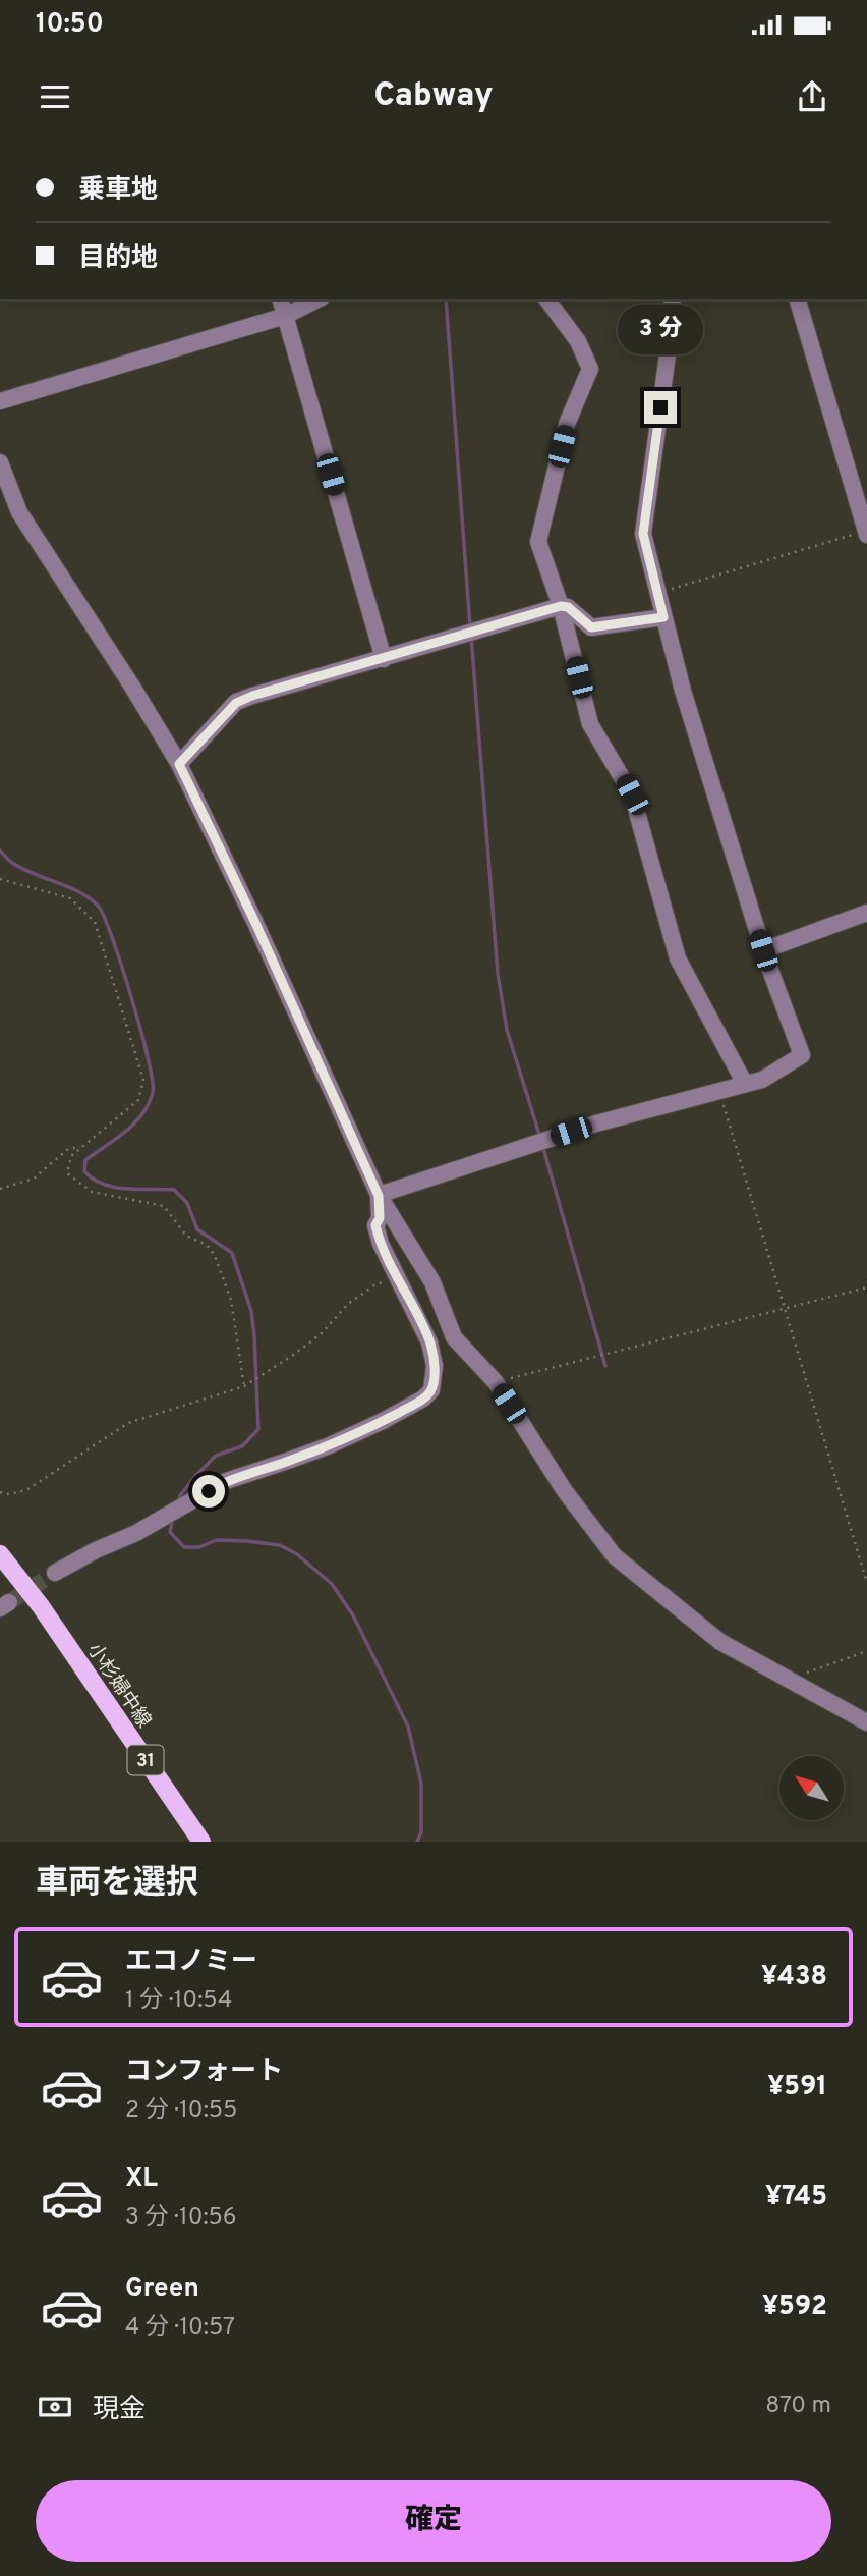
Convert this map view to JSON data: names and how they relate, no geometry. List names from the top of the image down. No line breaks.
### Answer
{"streets":{"main road":["小杉婦中線","31"]},"north":"top left","page":{"status":"10:50","header":"Cabway","banner":["乗車地","目的地"],"bubble":"3 分","heading":"車両を選択","list":[{"name":"エコノミー","note":"1 分 · 10:54","value":"¥438"},{"name":"コンフォート","note":"2 分 · 10:55","value":"¥591"},{"name":"XL","note":"3 分 · 10:56","value":"¥745"},{"name":"Green","note":"4 分 · 10:57","value":"¥592"}],"pay":["現金","870 m"],"buttons":"確定"}}
